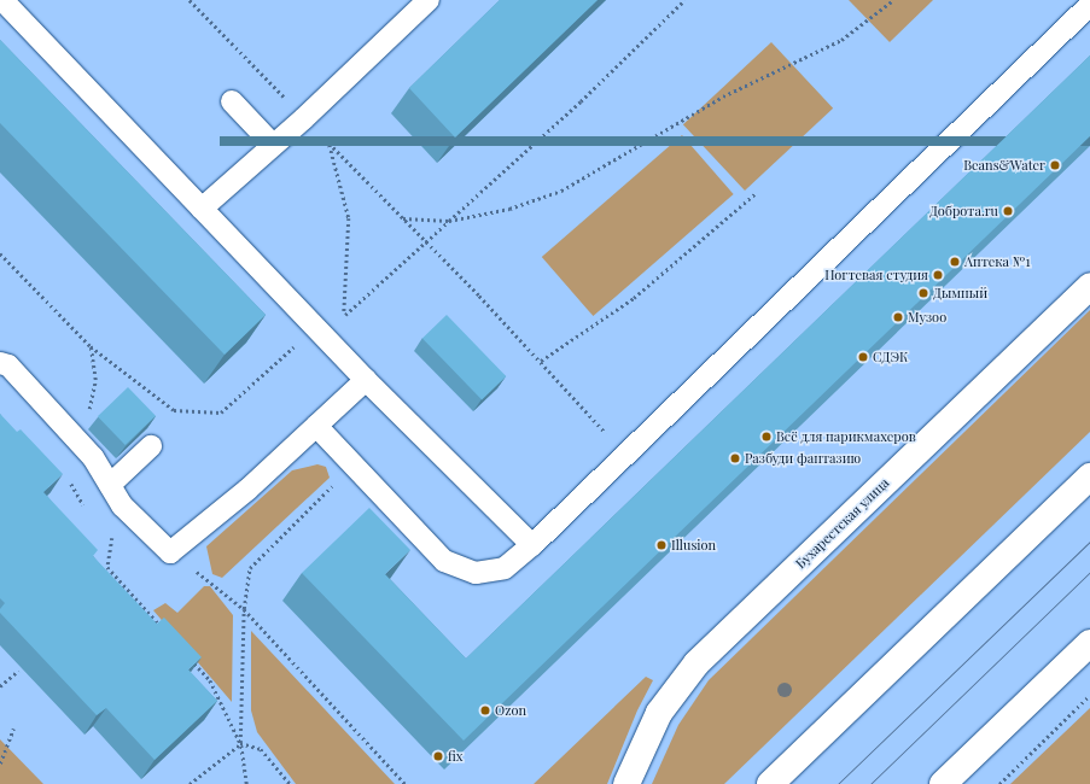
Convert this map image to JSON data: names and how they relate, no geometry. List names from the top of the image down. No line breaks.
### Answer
{"streets":{"street":["Бухарестская улица"]},"places":["Beans&Water","Доброта.ru","Аптека №1","Ногтевая студия","Дымный","Музоо","СДЭК","Всё для парикмахеров","Разбуди фантазию","Illusion","Ozon","fix"]}
